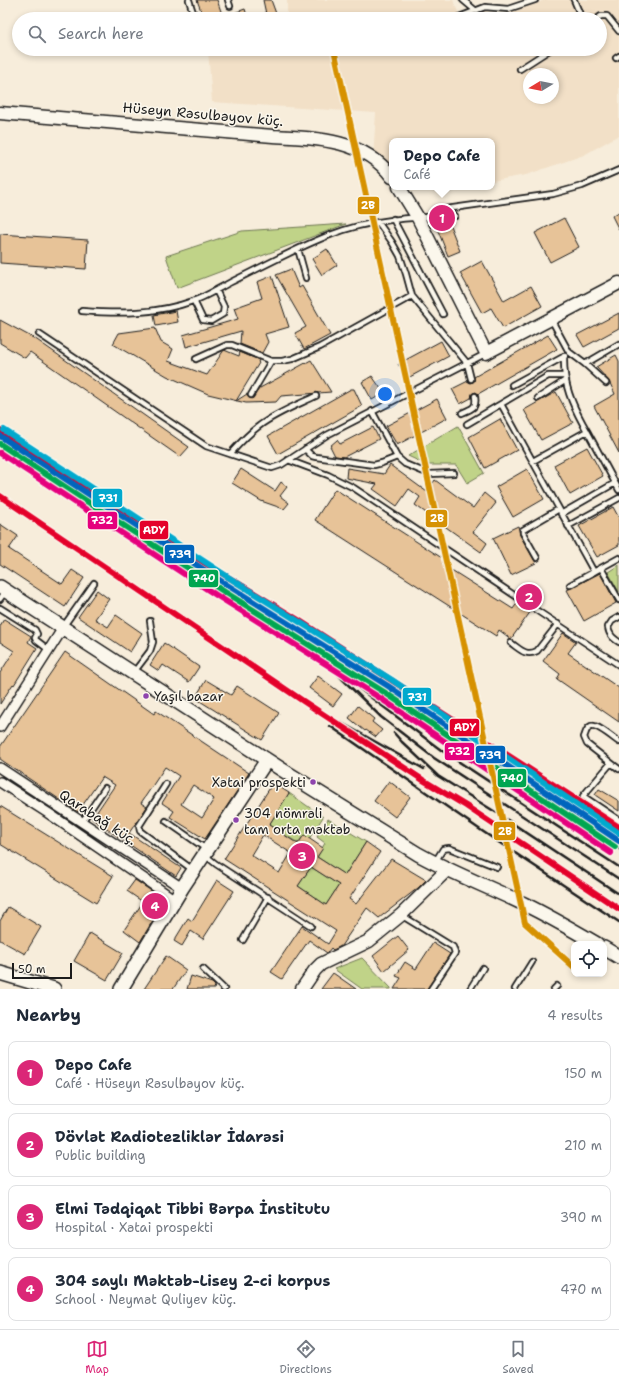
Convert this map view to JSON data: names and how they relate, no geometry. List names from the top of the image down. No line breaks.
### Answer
{"streets":{"street":["Hüseyn Rəsulbəyov küç.","Qarabağ küç."]},"places":["Yaşıl bazar","Xətai prospekti","304 nömrəli tam orta məktəb"],"lines":["transit line 2B","transit line ADY","transit line 731","transit line 739","transit line 740","transit line 732"],"scale_bar":"50 m","north":"left","page":{"search":"Search here","popup":["Depo Cafe","Café"],"pins":["1","2","3","4"],"scale":"50 m","heading":["Nearby","4 results"],"list":[{"mark":"1","name":"Depo Cafe","note":"Café · Hüseyn Rəsulbəyov küç.","value":"150 m"},{"mark":"2","name":"Dövlət Radiotezliklər İdarəsi","note":"Public building","value":"210 m"},{"mark":"3","name":"Elmi Tədqiqat Tibbi Bərpa İnstitutu","note":"Hospital · Xətai prospekti","value":"390 m"},{"mark":"4","name":"304 saylı Məktəb-Lisey 2-ci korpus","note":"School · Neymət Quliyev küç.","value":"470 m"}],"nav":["Map","Directions","Saved"]}}
